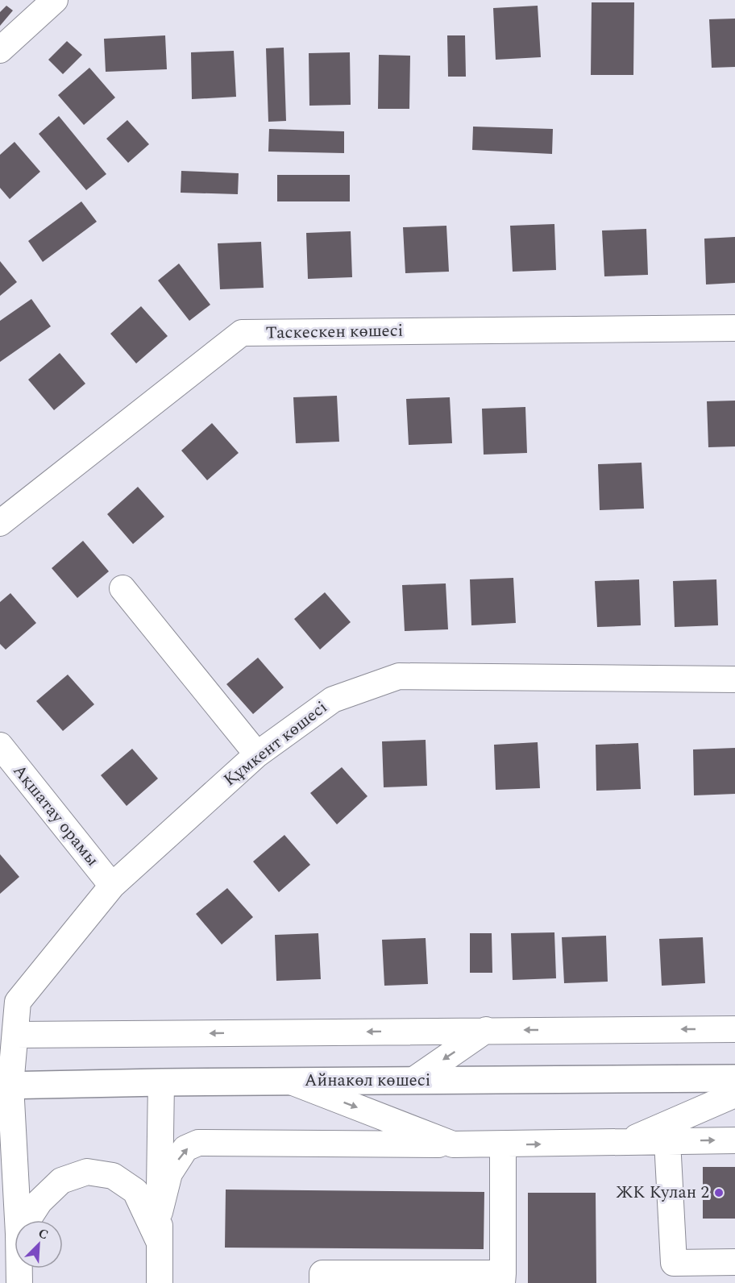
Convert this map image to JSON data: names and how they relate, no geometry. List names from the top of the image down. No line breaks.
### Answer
{"streets":{"main road":["Айнакөл көшесі"],"street":["Таскескен көшесі","Құмкент көшесі","Ақшатау орамы"]},"crossings":[["Құмкент көшесі","Ақшатау орамы"],["Құмкент көшесі","Айнакөл көшесі"]],"places":["ЖК Кулан 2"],"north":"top right"}
